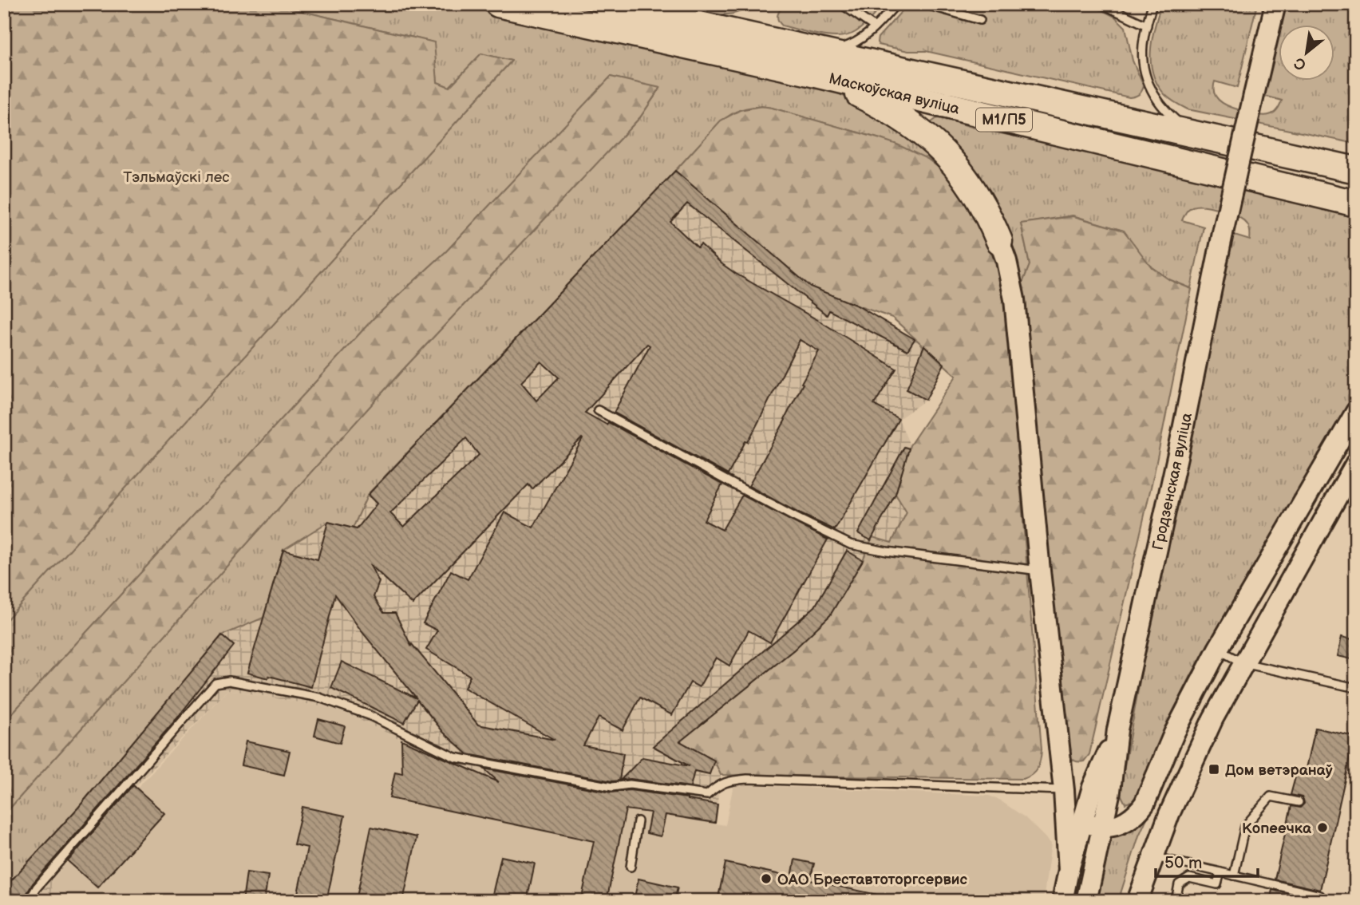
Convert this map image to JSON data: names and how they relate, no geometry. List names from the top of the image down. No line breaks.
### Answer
{"streets":{"highway":["Маскоўская вуліца","М1/П5"],"main road":["Гродзенская вуліца"]},"parks":["Тэльмаўскі лес"],"places":{"transit":["Дом ветэранаў"],"other":["Копеечка","ОАО Бреставтоторгсервис"]},"scale_bar":"50 m","north":"bottom left"}
